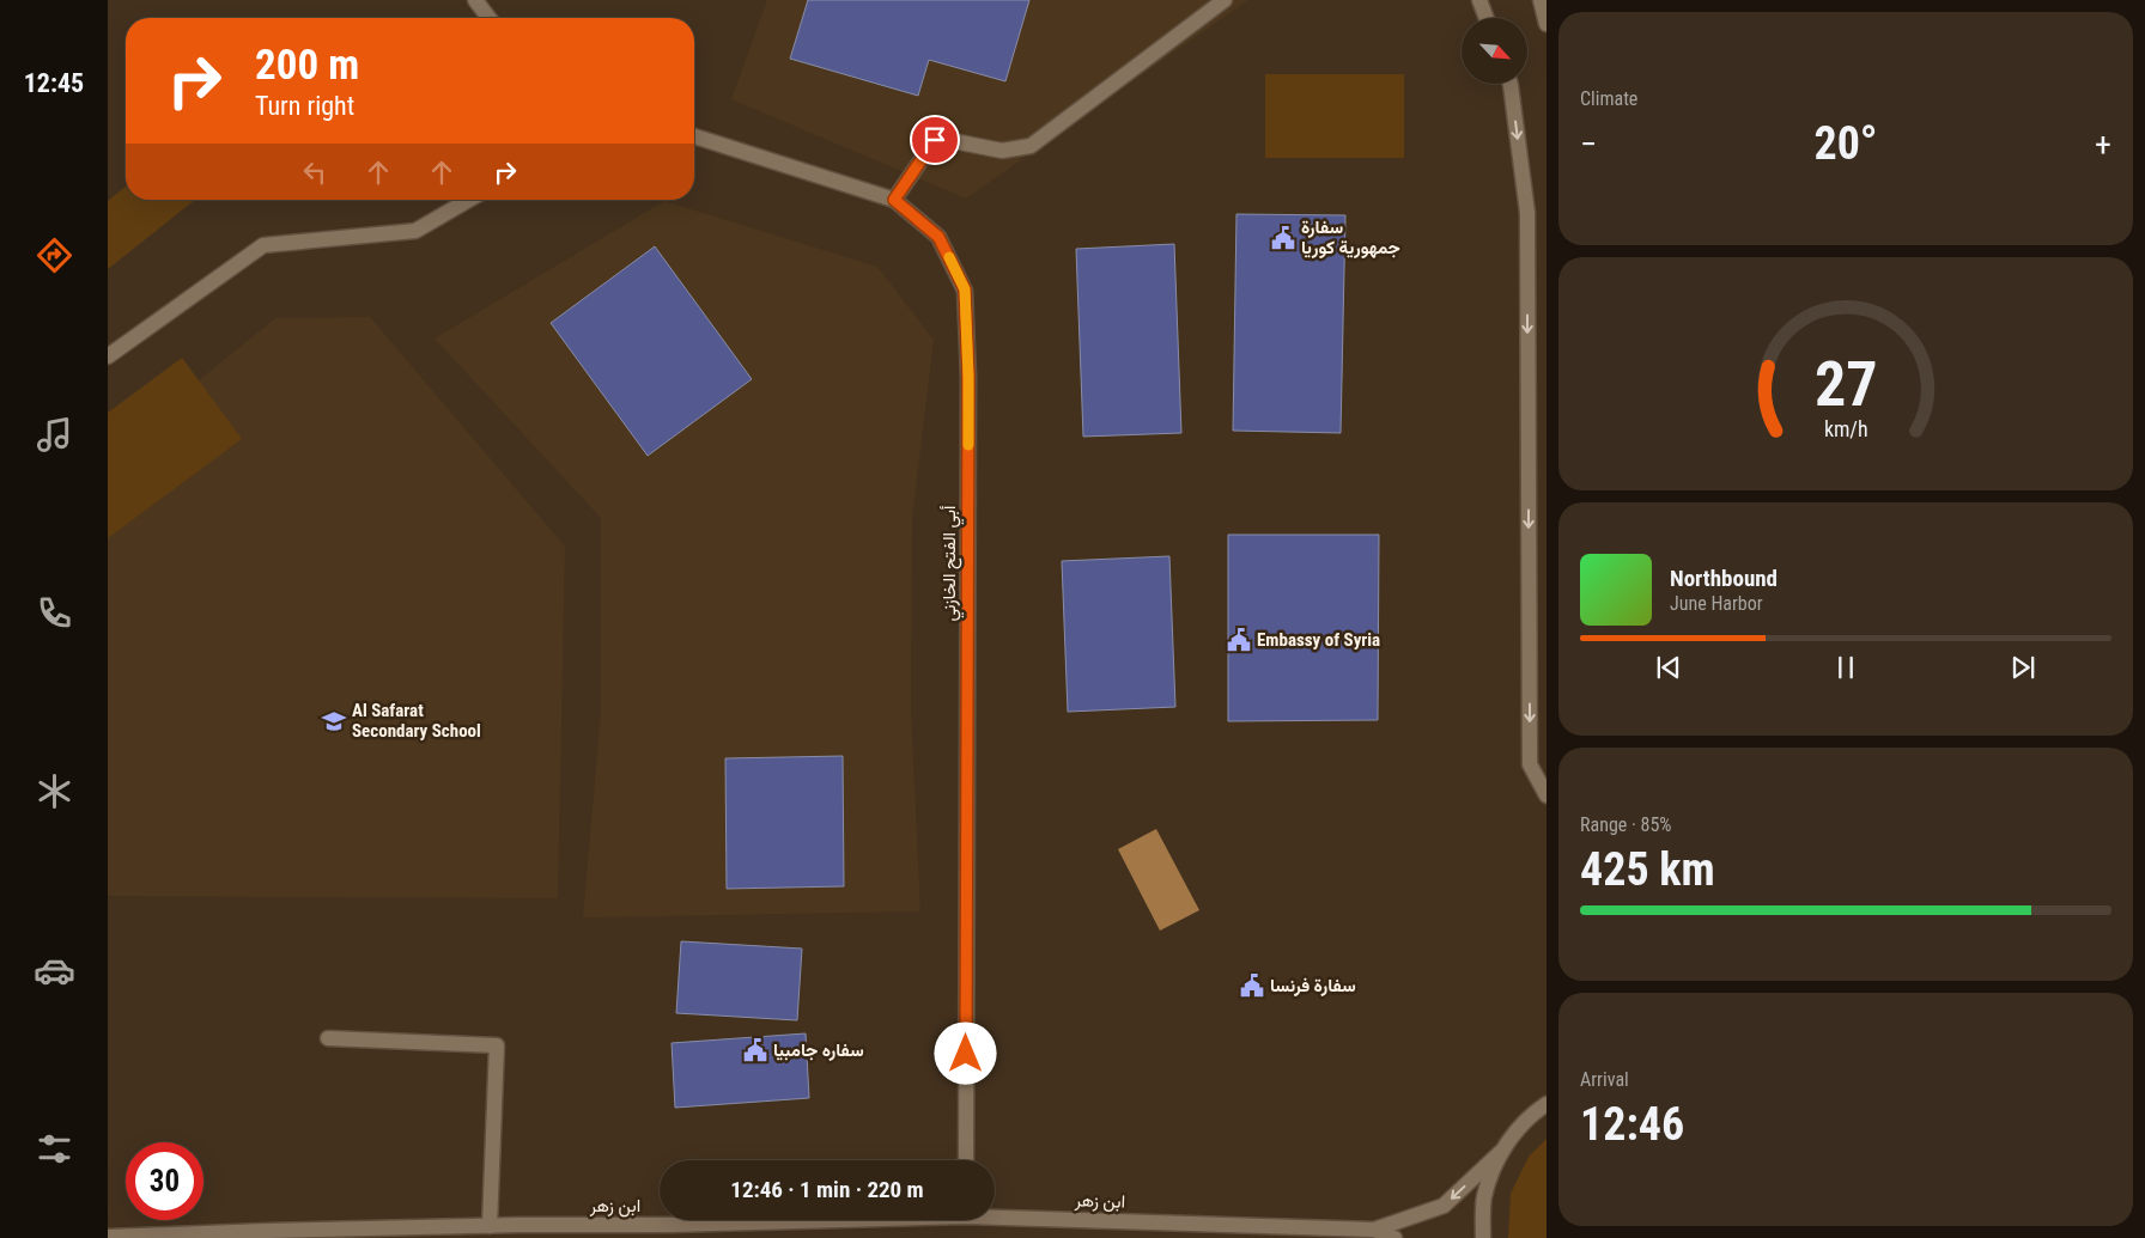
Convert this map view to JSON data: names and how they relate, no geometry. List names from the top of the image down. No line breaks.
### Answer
{"streets":{"street":["أبي الفتح الخازني","ابن زهر"]},"places":{"public building":["سفارة جمهورية كوريا","Embassy of Syria","سفارة فرنسا","سفاره جامبيا"],"school or university":["Al Safarat Secondary School"]},"north":"bottom right","page":{"tabs":"12:45","tile":["Climate",["Range · 85%","425 km"],["Arrival","12:46"]],"turn":["200 m","Turn right"],"heat":["−","20°","+"],"song":["Northbound","June Harbor"],"limit":"30","trip":"12:46 · 1 min · 220 m","gauge":["27","km/h"]}}
